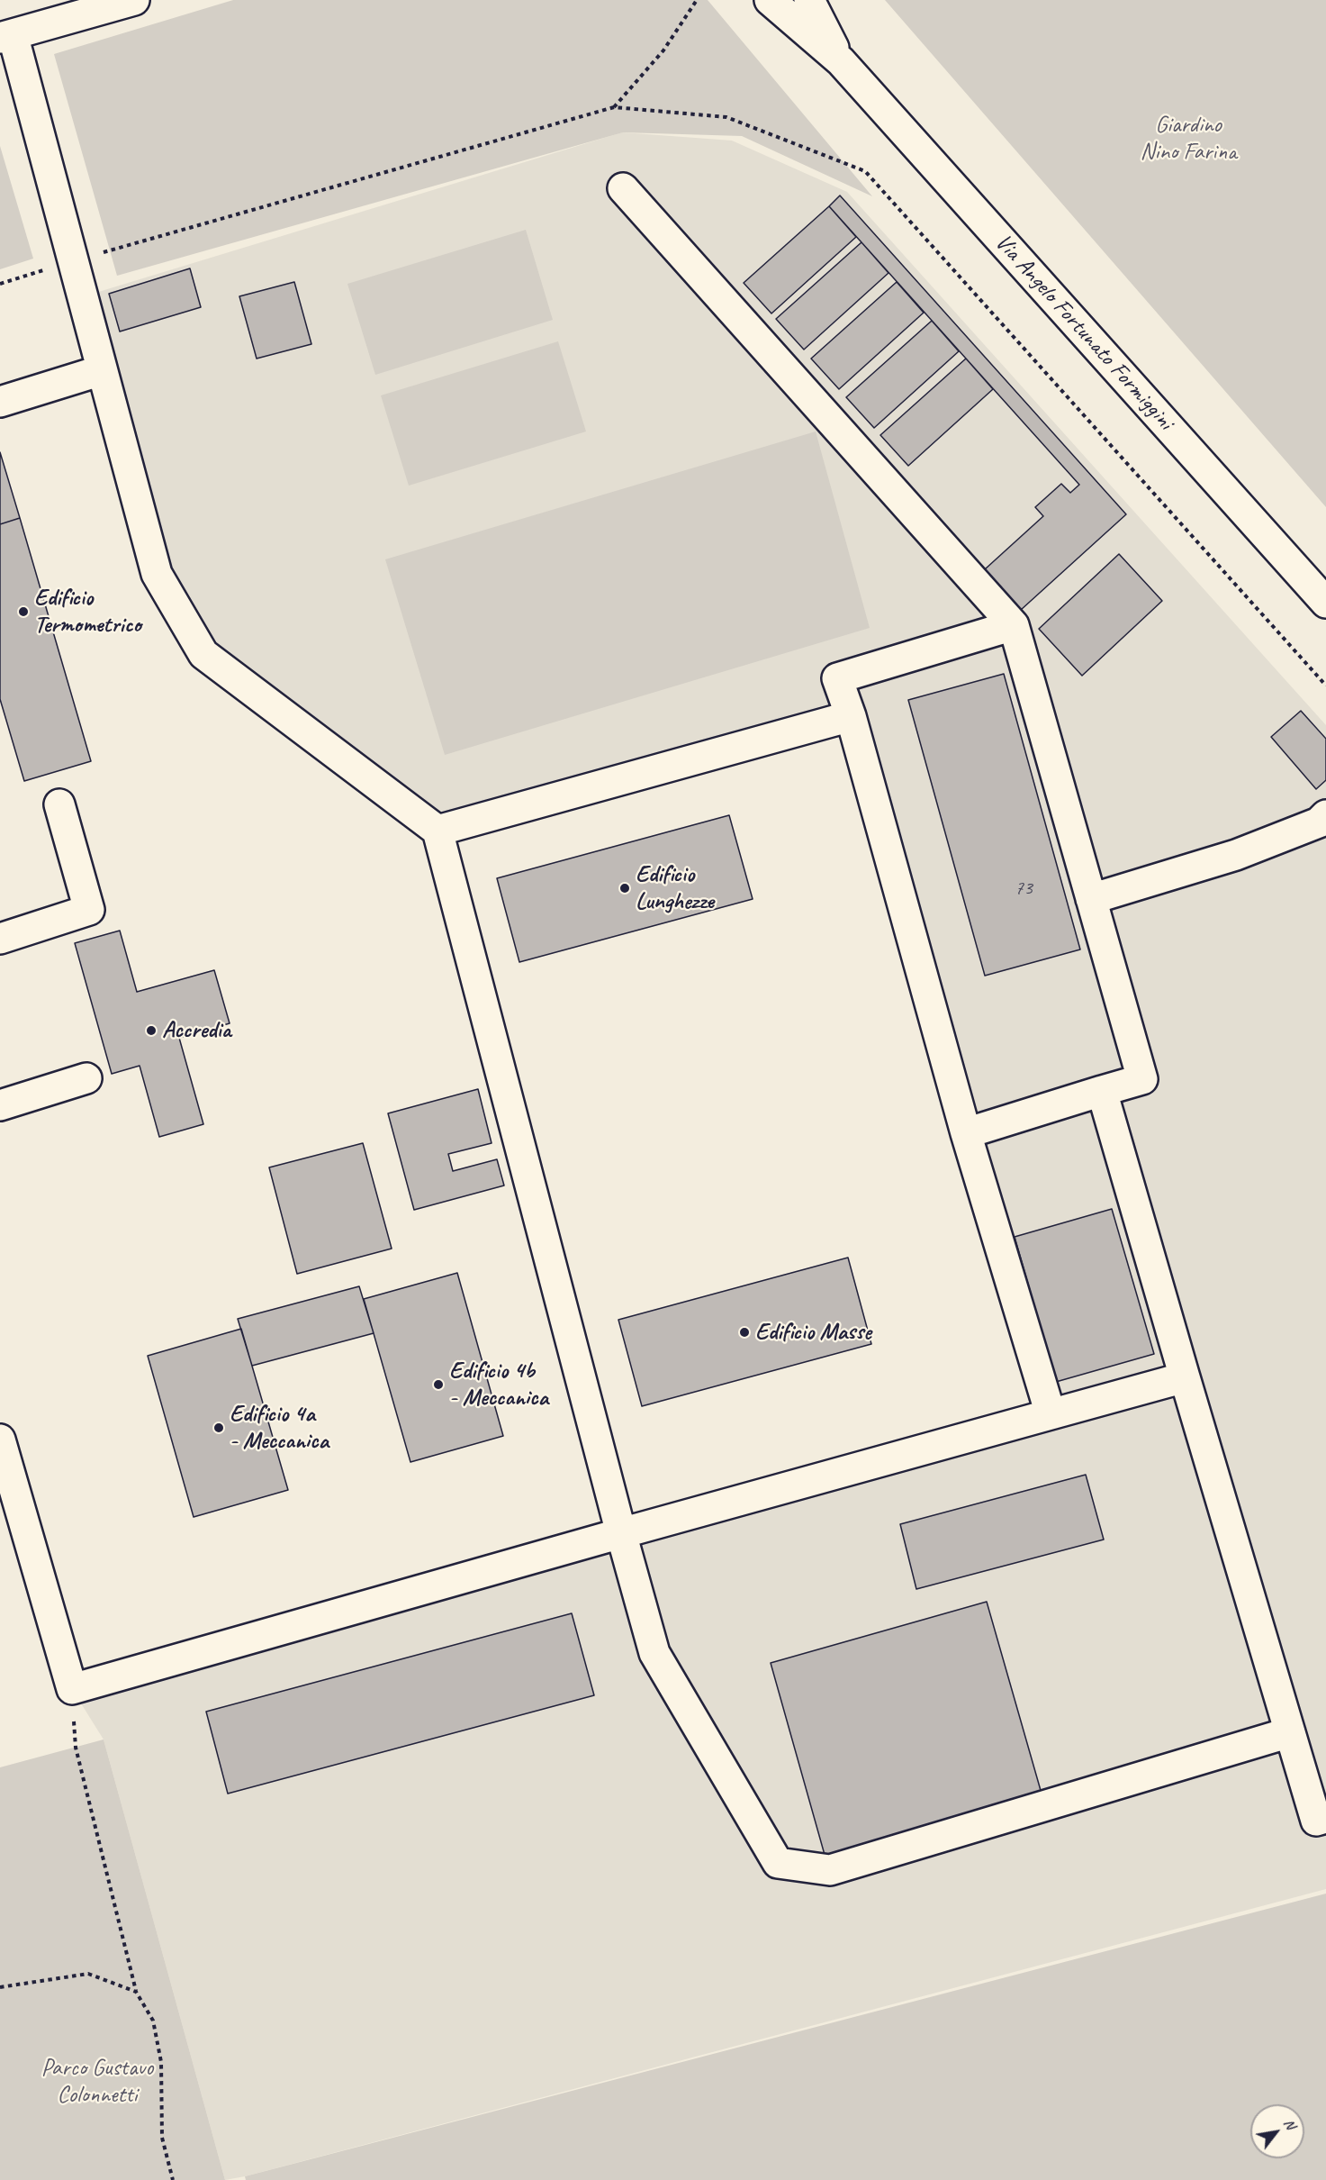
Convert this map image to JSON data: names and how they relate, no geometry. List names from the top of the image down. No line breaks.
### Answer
{"streets":{"street":["Via Angelo Fortunato Formiggini"]},"parks":["Giardino Nino Farina","Parco Gustavo Colonnetti"],"places":["Edificio Termometrico","Edificio Lunghezze","Accredia","Edificio Masse","Edificio 4b - Meccanica","Edificio 4a - Meccanica"],"house_numbers":["73"],"north":"top right"}
